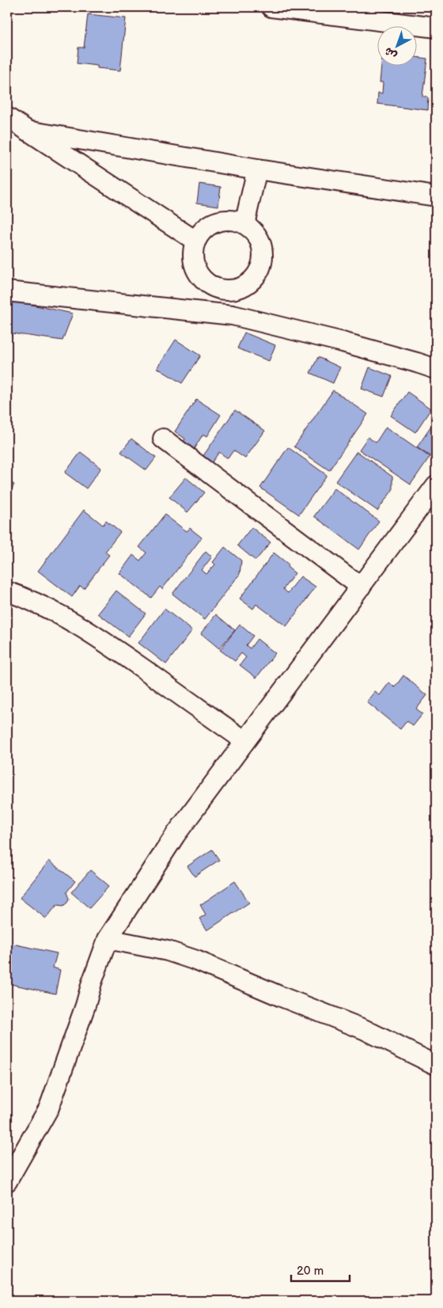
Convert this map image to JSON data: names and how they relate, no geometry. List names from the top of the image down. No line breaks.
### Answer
{"scale_bar":"20 m","north":"bottom left"}
